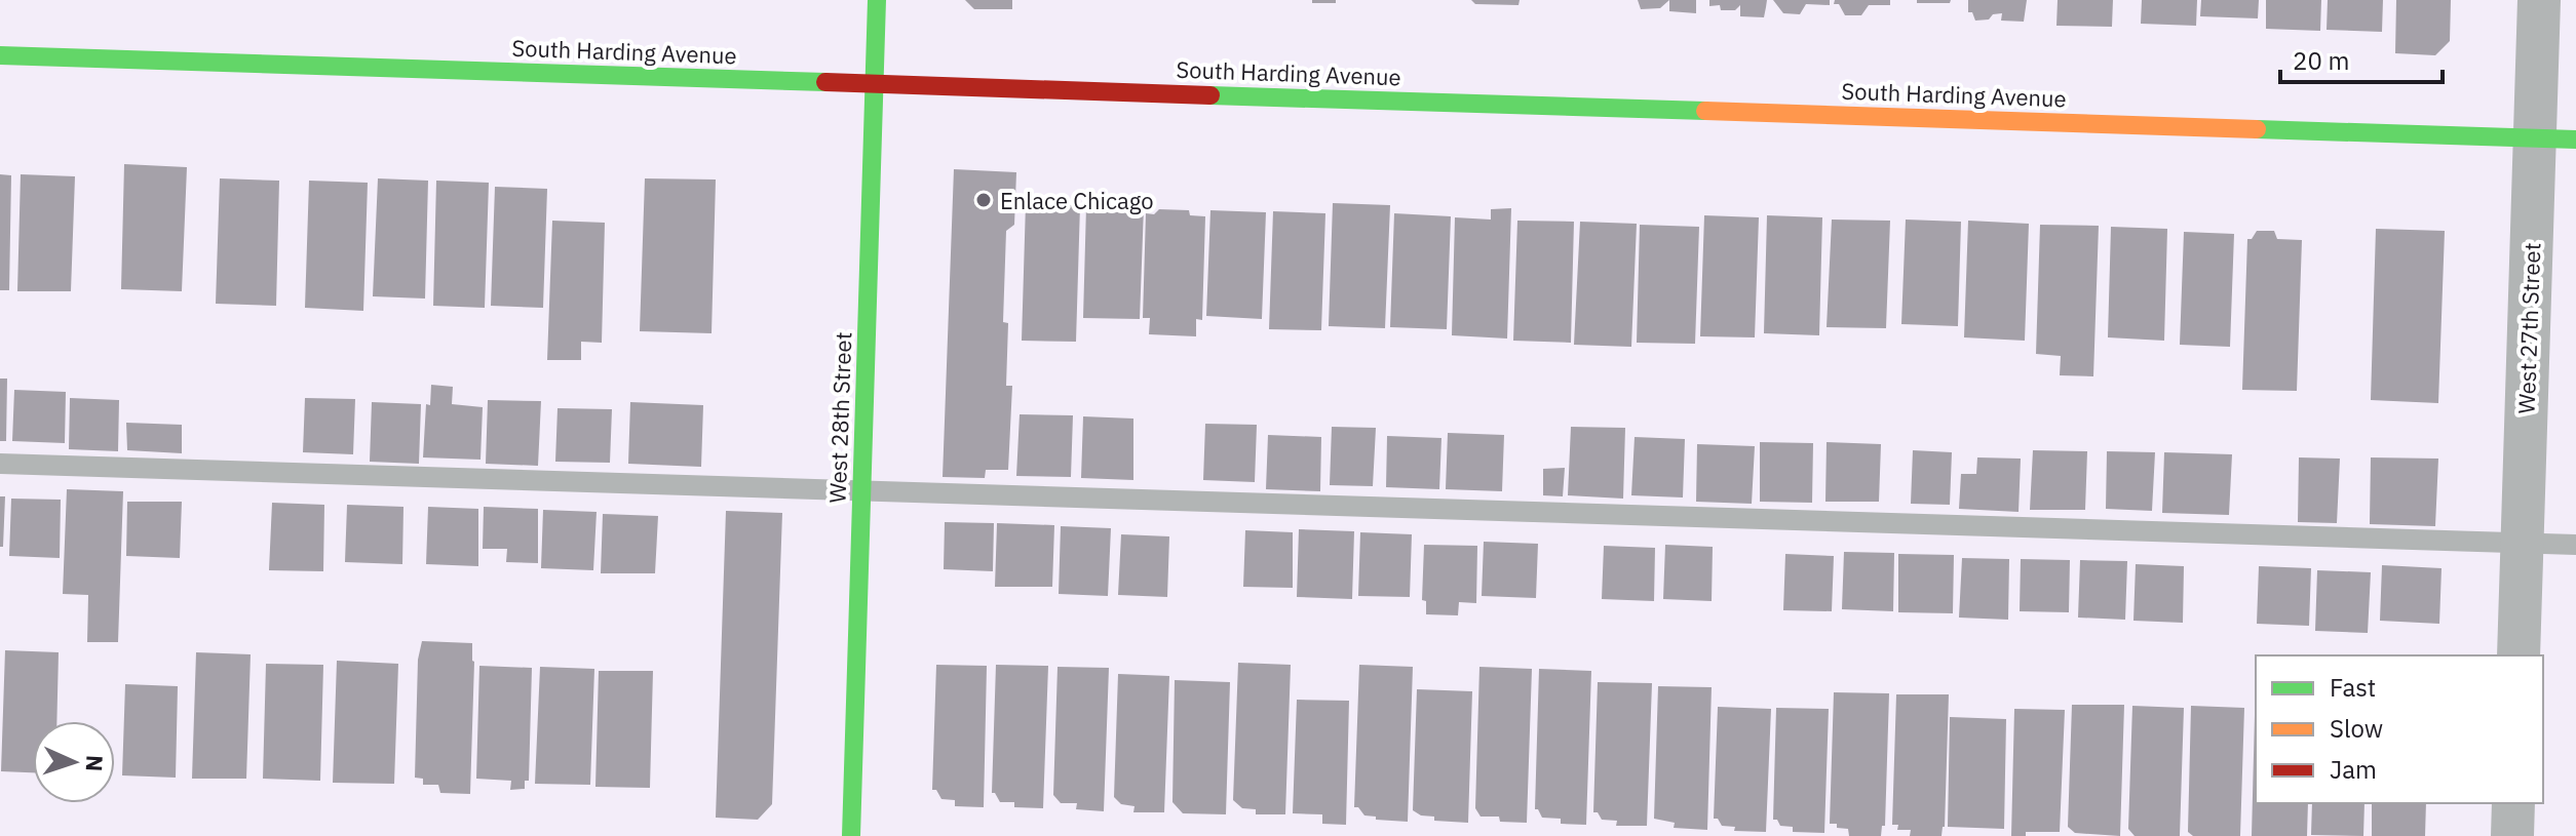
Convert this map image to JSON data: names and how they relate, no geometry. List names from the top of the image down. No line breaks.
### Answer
{"streets":{"street":["South Harding Avenue","West 27th Street","West 28th Street"]},"crossings":[["South Harding Avenue","West 27th Street"],["South Harding Avenue","West 28th Street"]],"places":["Enlace Chicago"],"legend":["Fast","Slow","Jam"],"scale_bar":"20 m","north":"right"}
